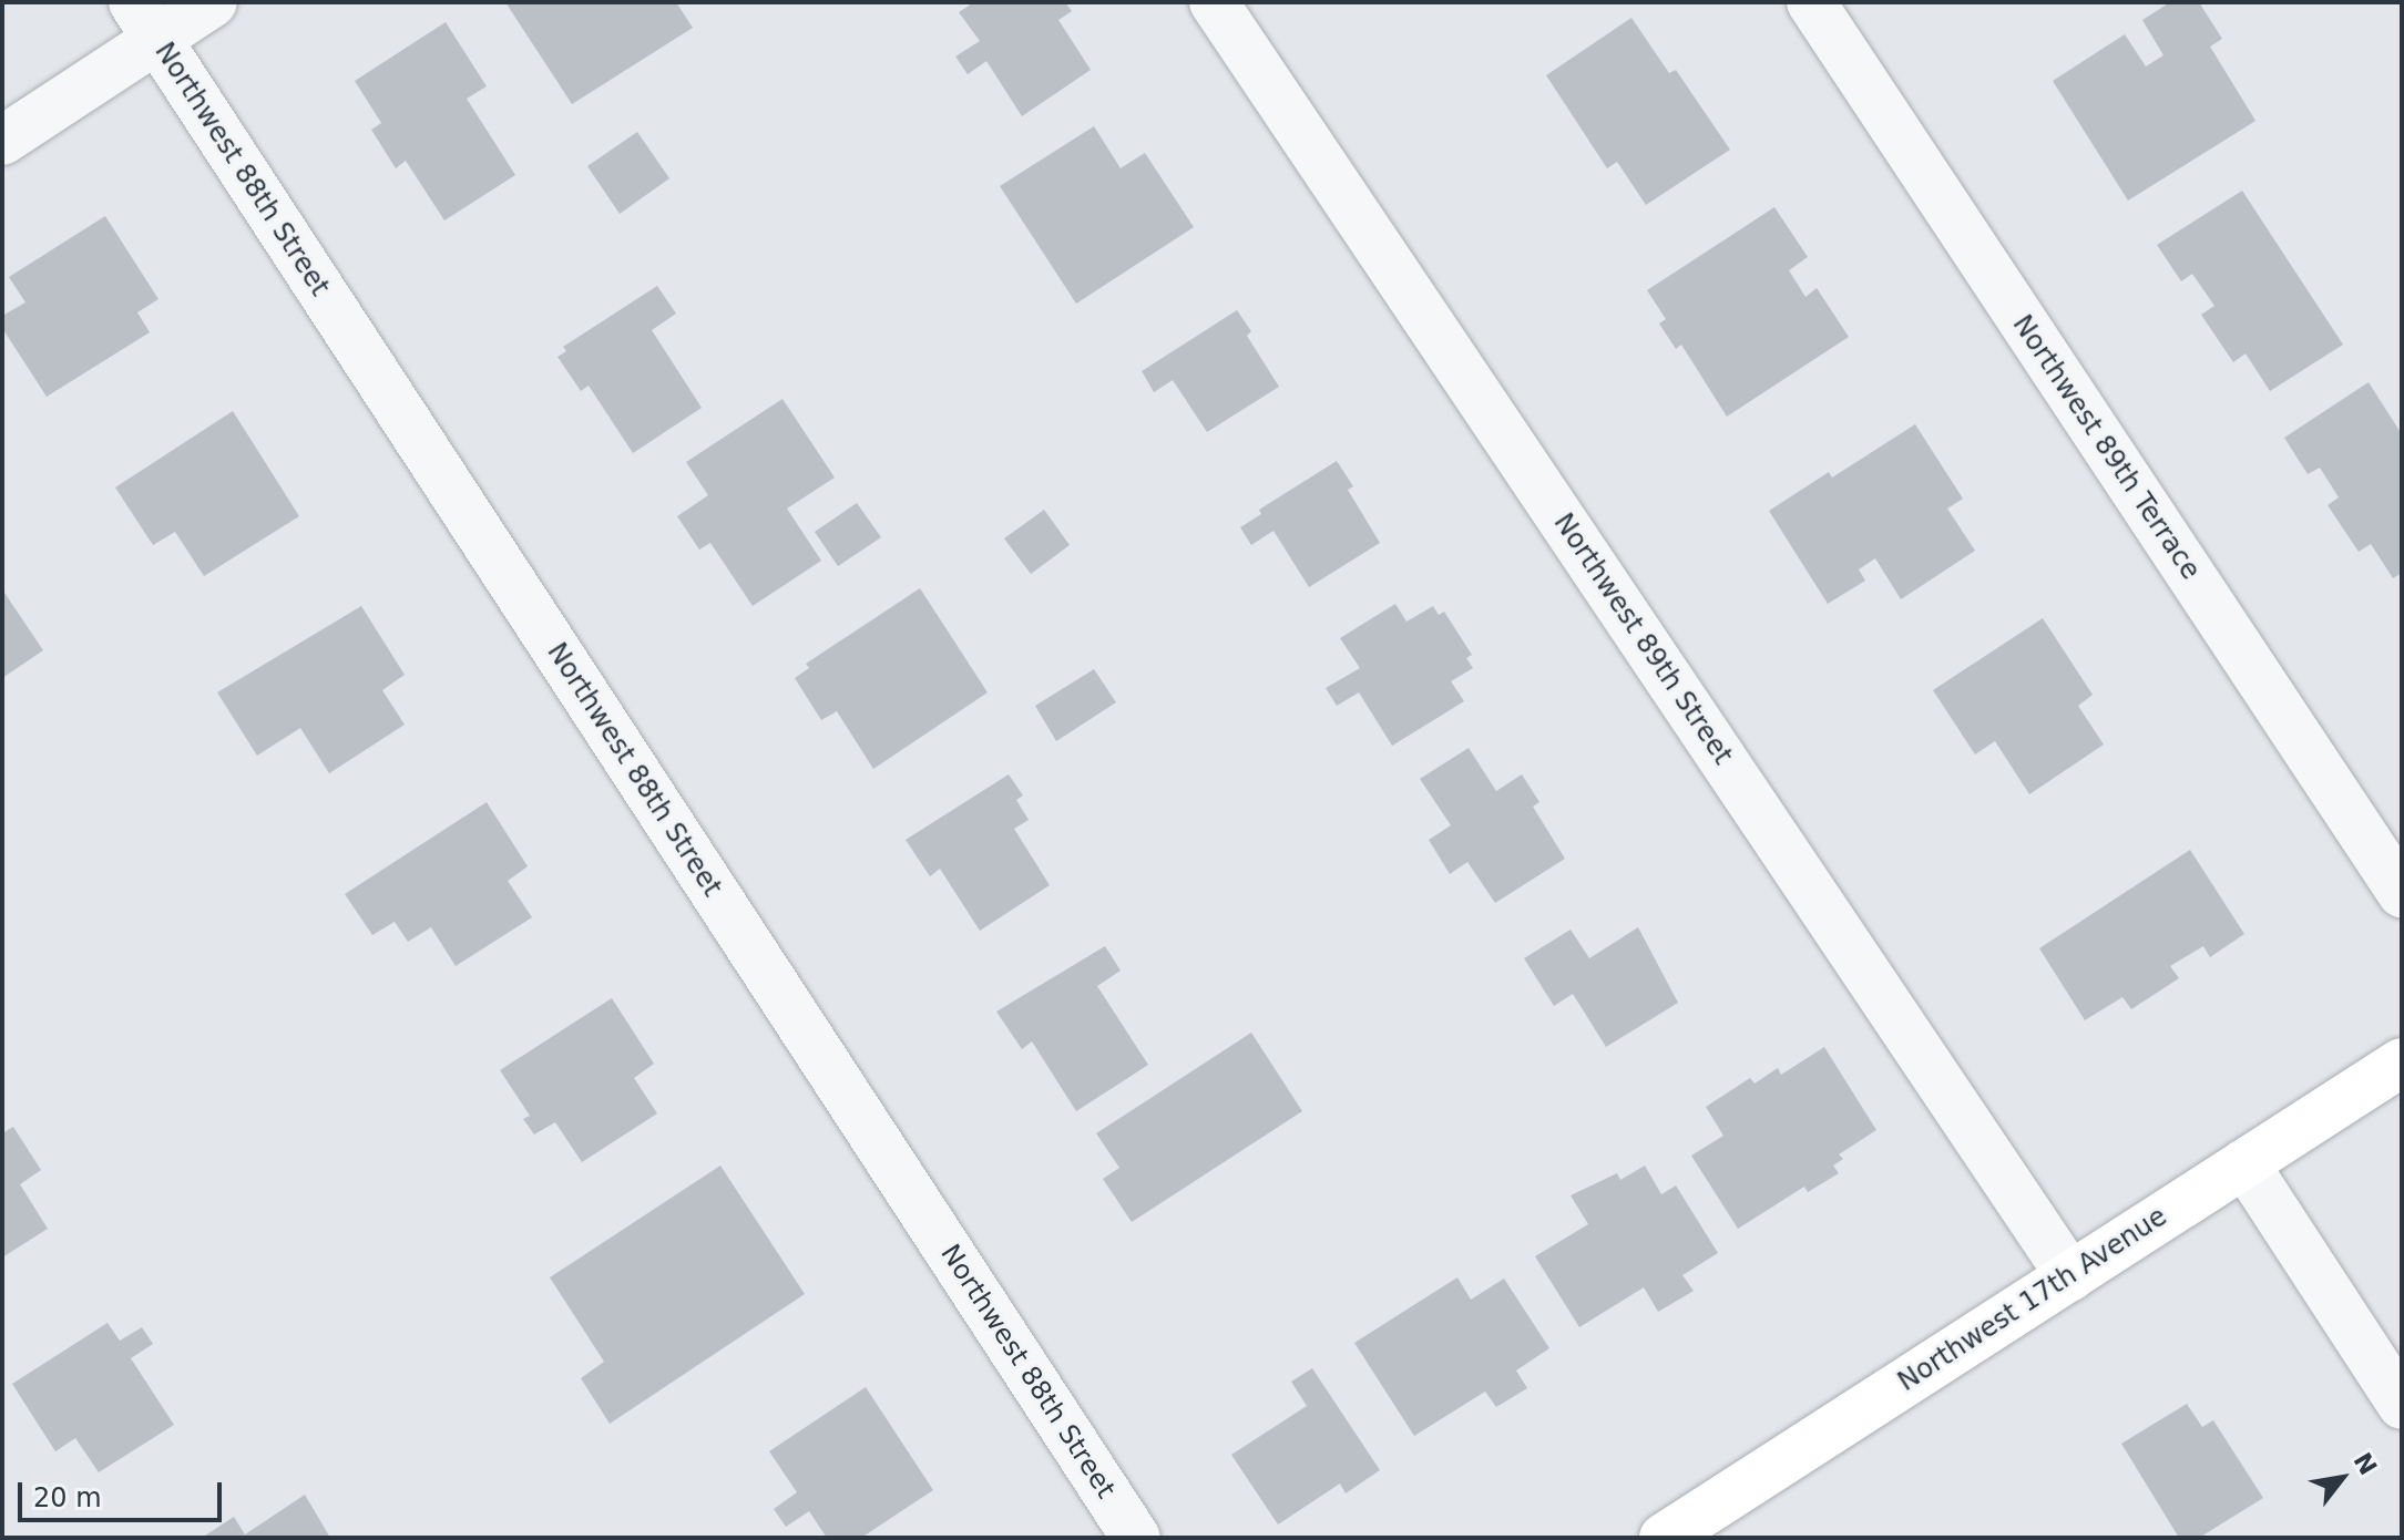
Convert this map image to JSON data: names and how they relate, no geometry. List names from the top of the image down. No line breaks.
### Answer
{"streets":{"main road":["Northwest 17th Avenue"],"street":["Northwest 88th Street","Northwest 89th Terrace","Northwest 89th Street"]},"crossings":[["Northwest 89th Street","Northwest 17th Avenue"]],"scale_bar":"20 m","north":"top right"}
